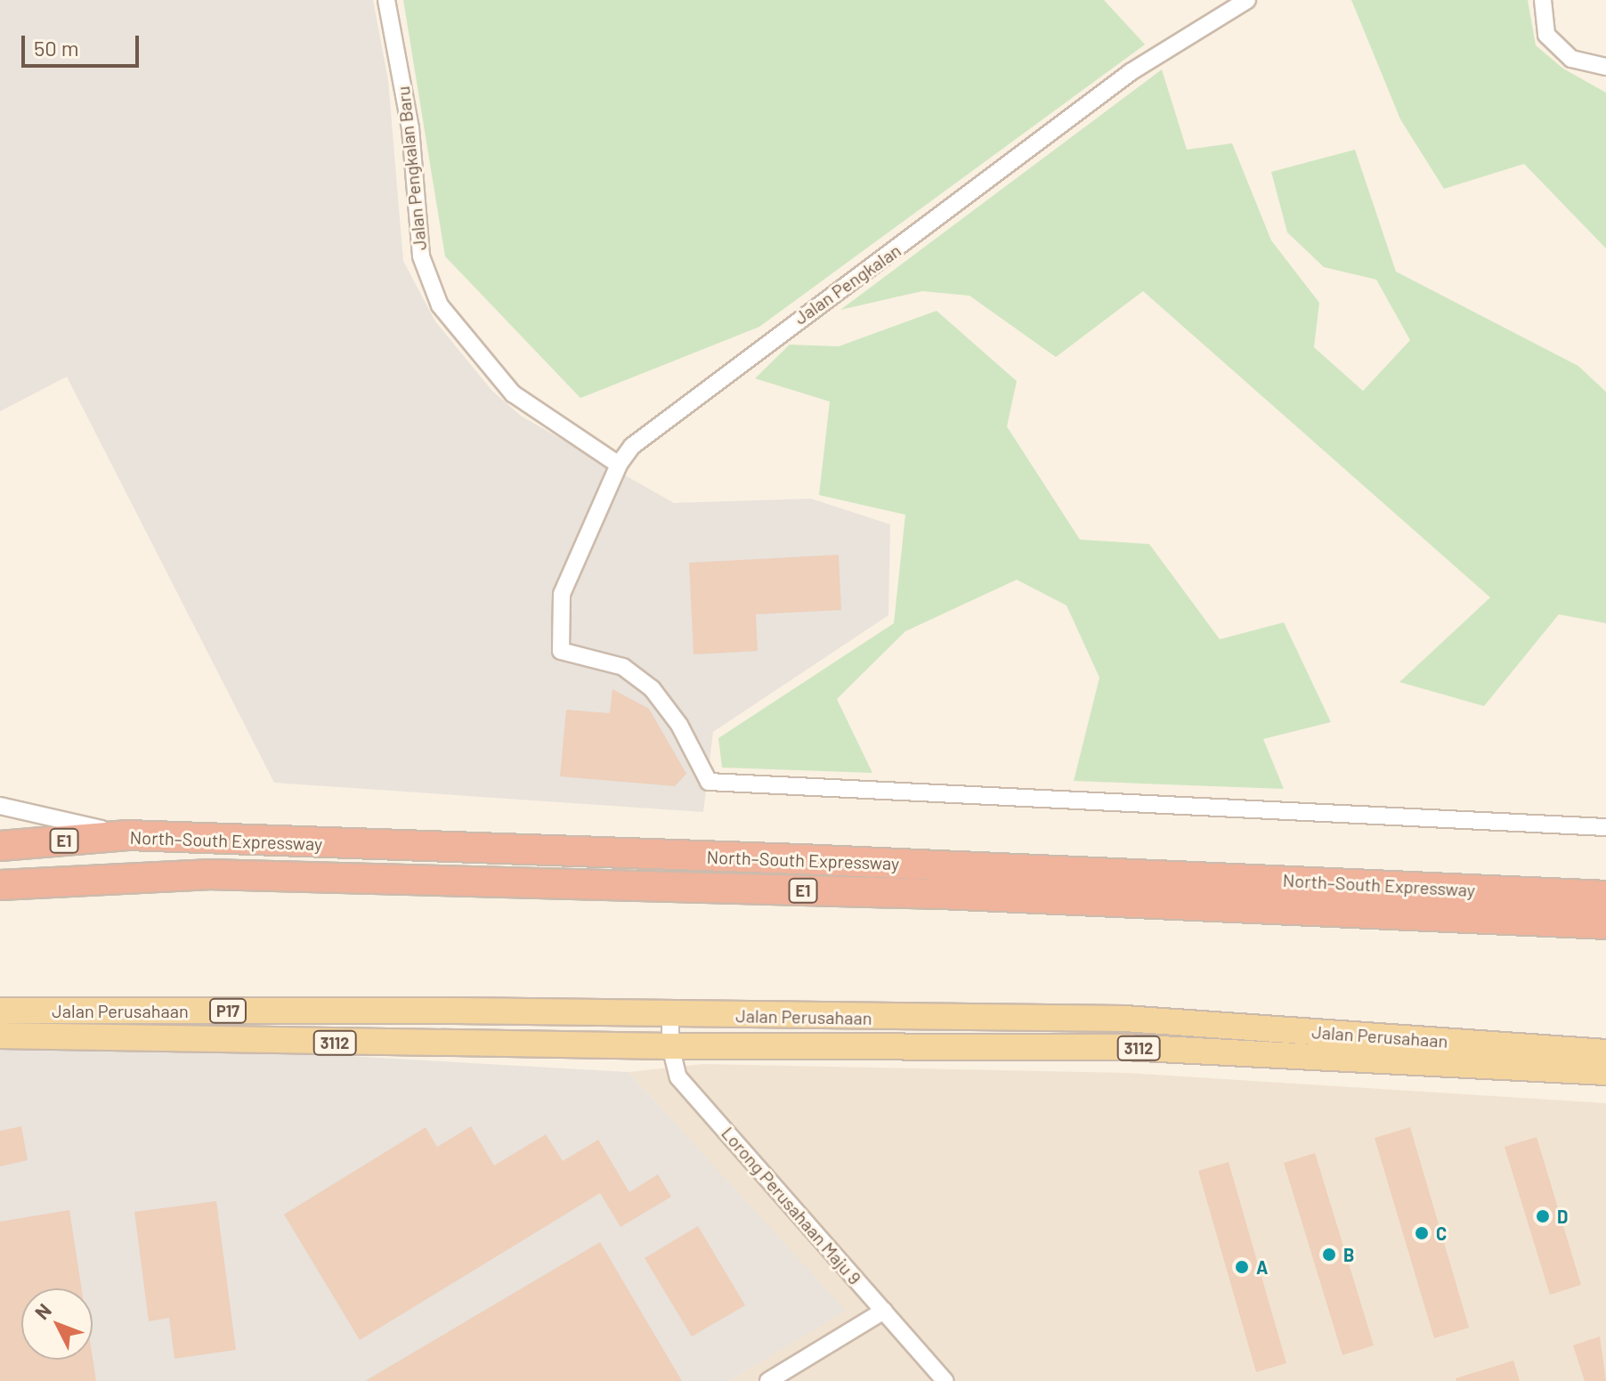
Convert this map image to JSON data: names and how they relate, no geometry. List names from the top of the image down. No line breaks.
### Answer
{"streets":{"highway":["E1","North–South Expressway"],"main road":["Jalan Perusahaan","P17","3112"],"street":["Jalan Pengkalan Baru","Jalan Pengkalan","Lorong Perusahaan Maju 9"]},"crossings":[["Jalan Pengkalan Baru","Jalan Pengkalan"],["Jalan Perusahaan","Lorong Perusahaan Maju 9"]],"places":["D","C","B","A"],"scale_bar":"50 m","north":"top left"}
